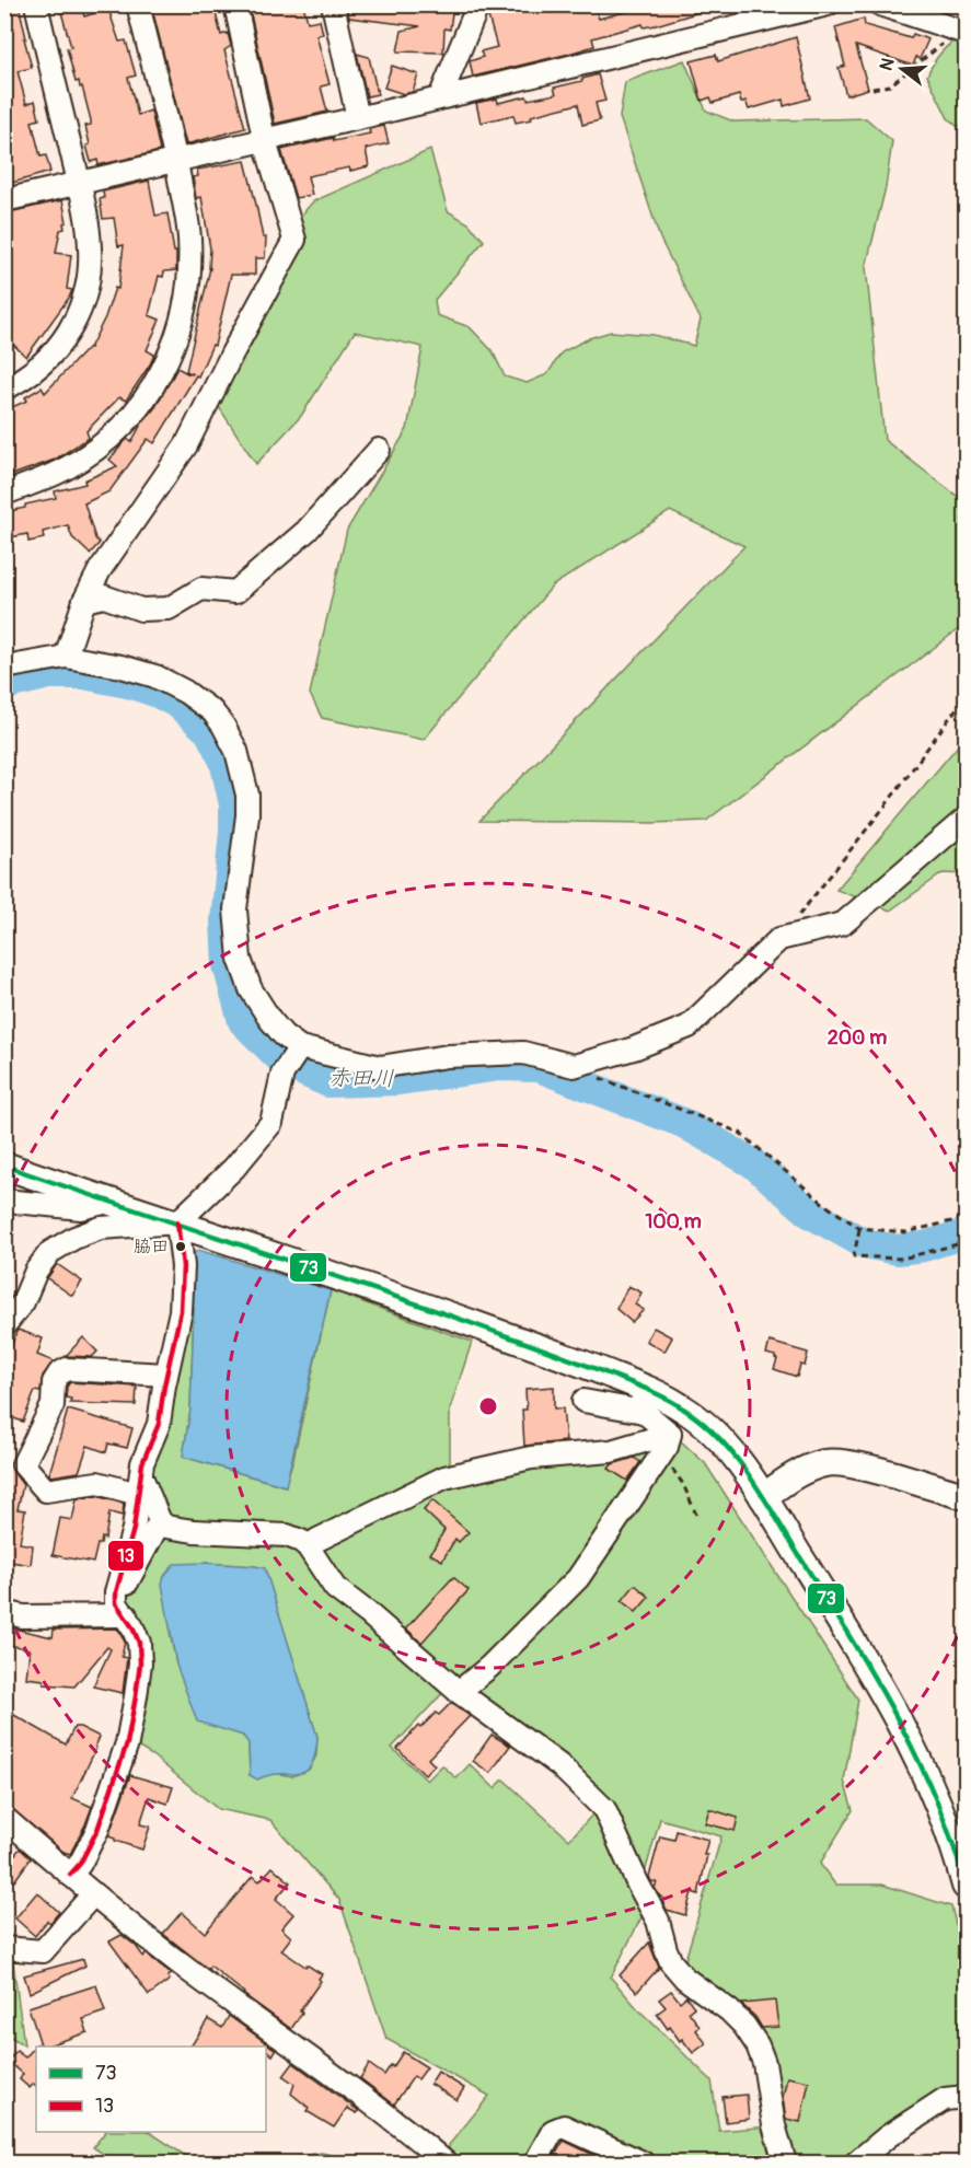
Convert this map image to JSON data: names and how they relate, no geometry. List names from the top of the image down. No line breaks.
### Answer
{"water":["赤田川"],"places":["脇田"],"lines":["transit line 73","transit line 13"],"legend":["73","13"],"north":"left","rings":["200 m","100 m"]}
